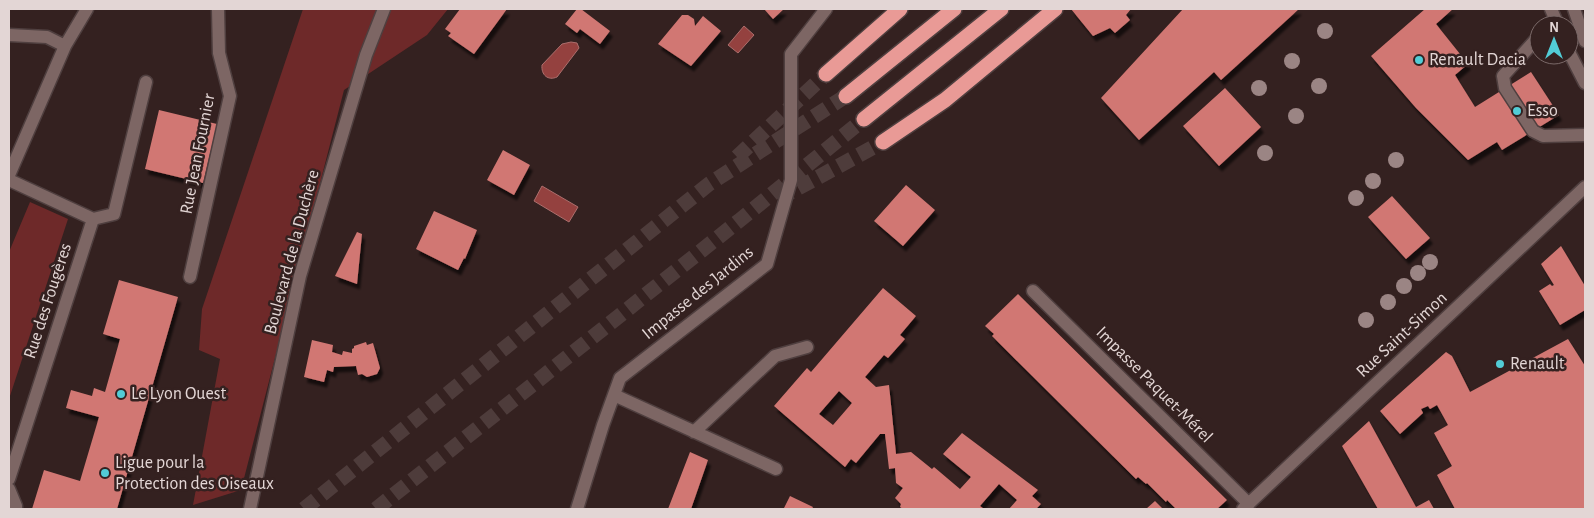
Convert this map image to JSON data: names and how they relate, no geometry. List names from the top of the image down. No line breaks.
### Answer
{"streets":{"street":["Rue Jean Fournier","Boulevard de la Duchère","Impasse des Jardins","Rue des Fougères","Rue Saint-Simon","Impasse Paquet-Mérel"]},"crossings":[["Rue Saint-Simon","Impasse Paquet-Mérel"]],"places":["Renault Dacia","Esso","Renault","Le Lyon Ouest","Ligue pour la Protection des Oiseaux"],"north":"top"}
